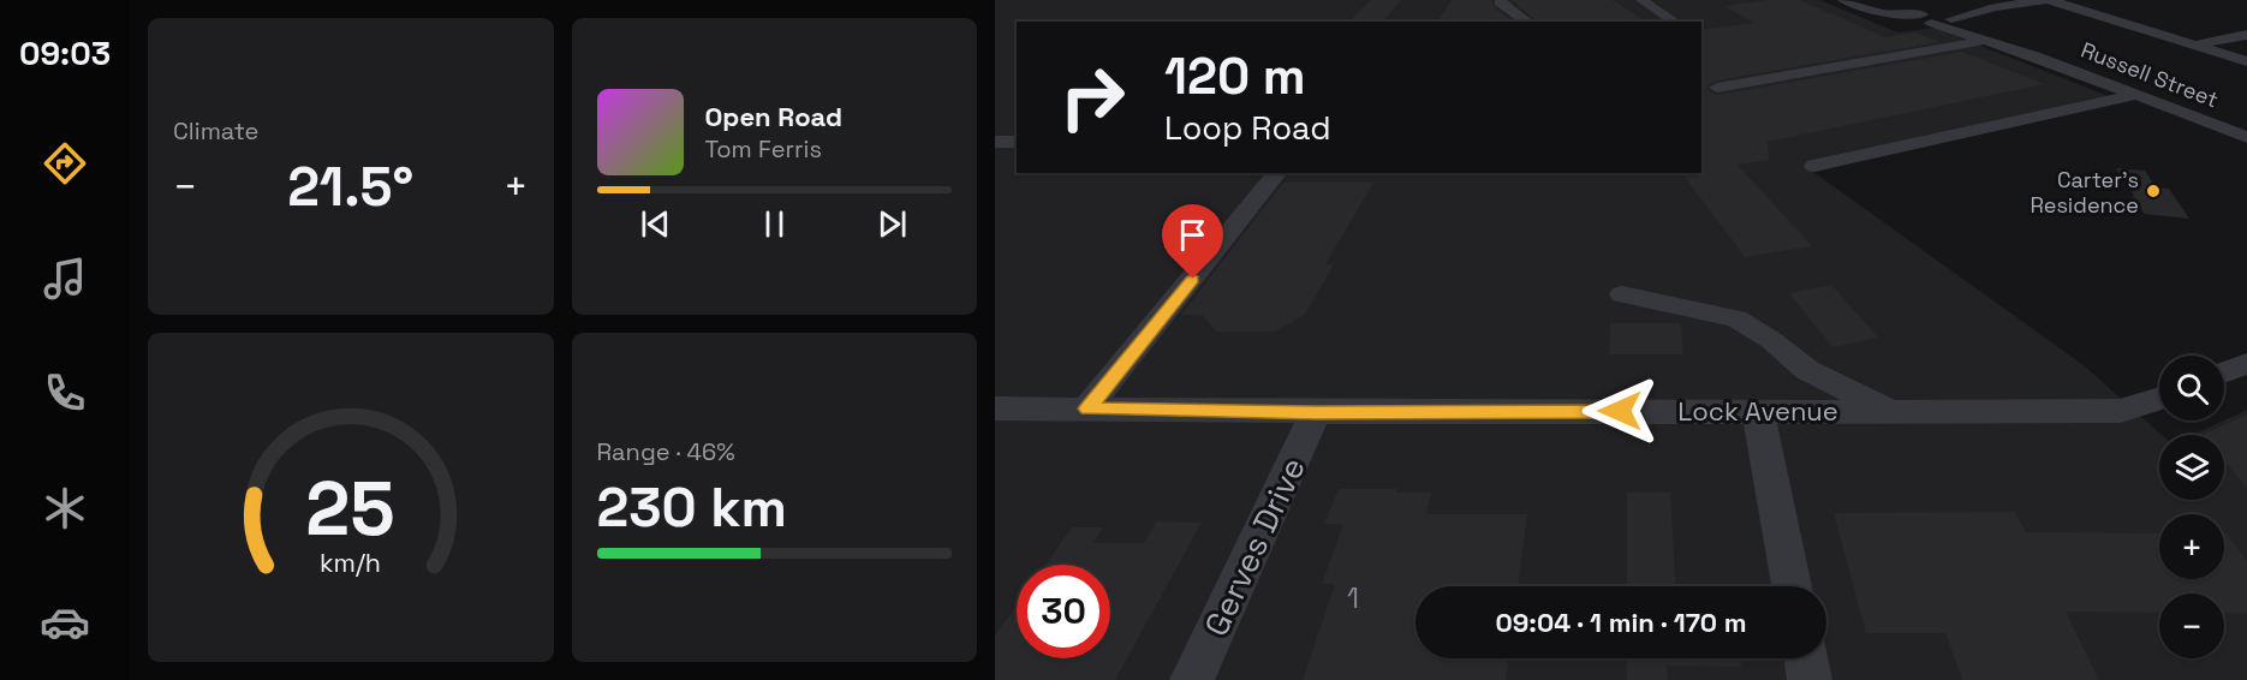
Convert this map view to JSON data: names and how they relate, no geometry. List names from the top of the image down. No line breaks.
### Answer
{"streets":{"street":["Russell Street","Lock Avenue","Gerves Drive"]},"crossings":[["Lock Avenue","Gerves Drive"]],"places":["Carter's Residence"],"house_numbers":["1"],"page":{"tabs":"09:03","tile":["Climate",["Range · 46%","230 km"]],"turn":["120 m","Loop Road"],"song":["Open Road","Tom Ferris"],"heat":["−","21.5°","+"],"map_buttons":["+","−"],"limit":"30","trip":"09:04 · 1 min · 170 m","gauge":["25","km/h"]}}
